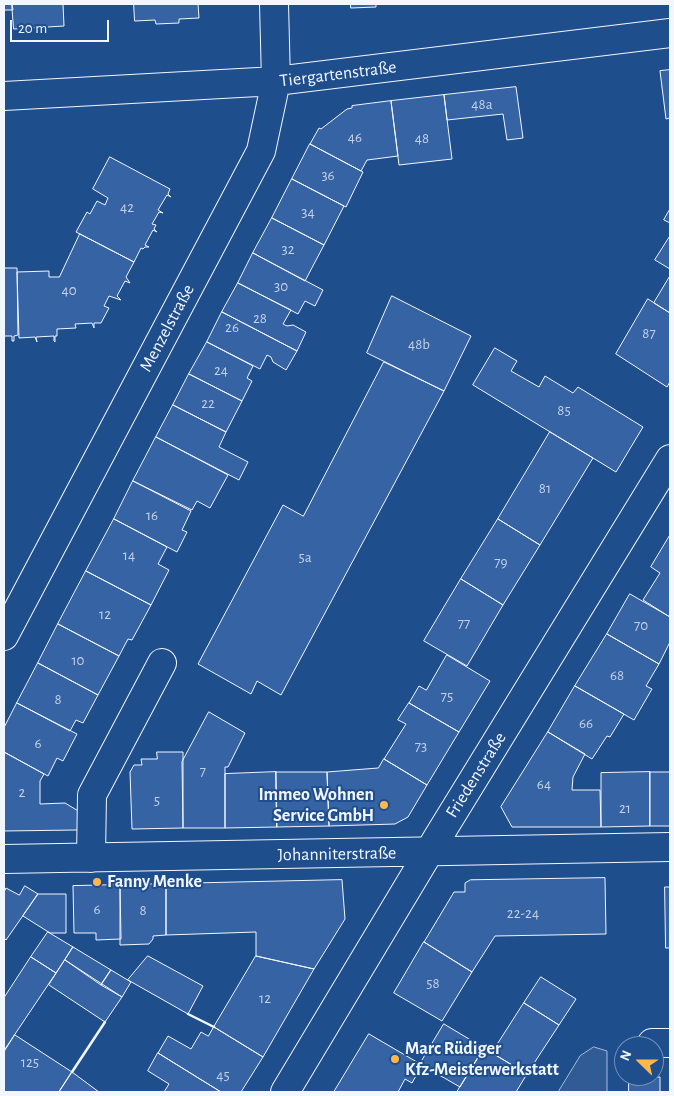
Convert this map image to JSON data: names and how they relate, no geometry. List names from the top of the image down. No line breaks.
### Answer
{"streets":{"street":["Tiergartenstraße","Menzelstraße","Friedenstraße","Johanniterstraße"]},"crossings":[["Tiergartenstraße","Menzelstraße"],["Friedenstraße","Johanniterstraße"]],"places":["Immeo Wohnen Service GmbH","Fanny Menke","Marc Rüdiger Kfz-Meisterwerkstatt"],"house_numbers":["48a","46","48","36","42","34","32","30","40","28","26","87","48b","24","22","85","81","16","14","5a","79","12","77","70","10","68","75","8","66","6","73","7","64","2","5","21","6","8","22-24","58","12","125","45"],"scale_bar":"20 m","north":"left"}
